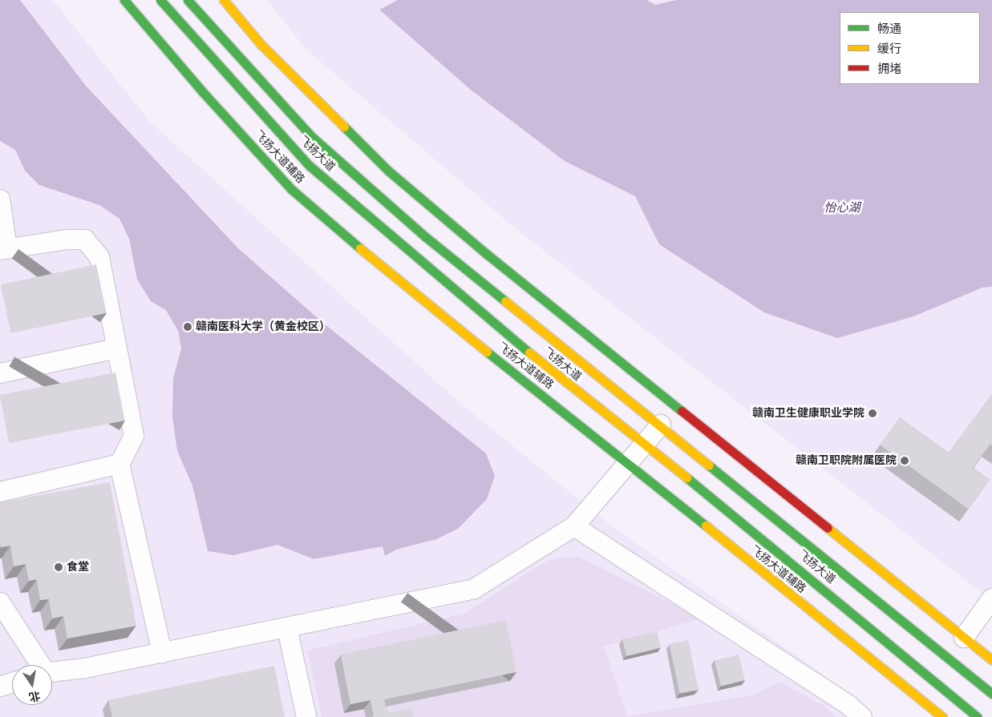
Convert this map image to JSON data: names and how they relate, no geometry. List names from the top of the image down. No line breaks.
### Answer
{"streets":{"street":["飞扬大道","飞扬大道辅路"]},"water":["怡心湖"],"places":["赣南医科大学（黄金校区）","赣南卫生健康职业学院","赣南卫职院附属医院","食堂"],"legend":["畅通","缓行","拥堵"],"north":"bottom"}
